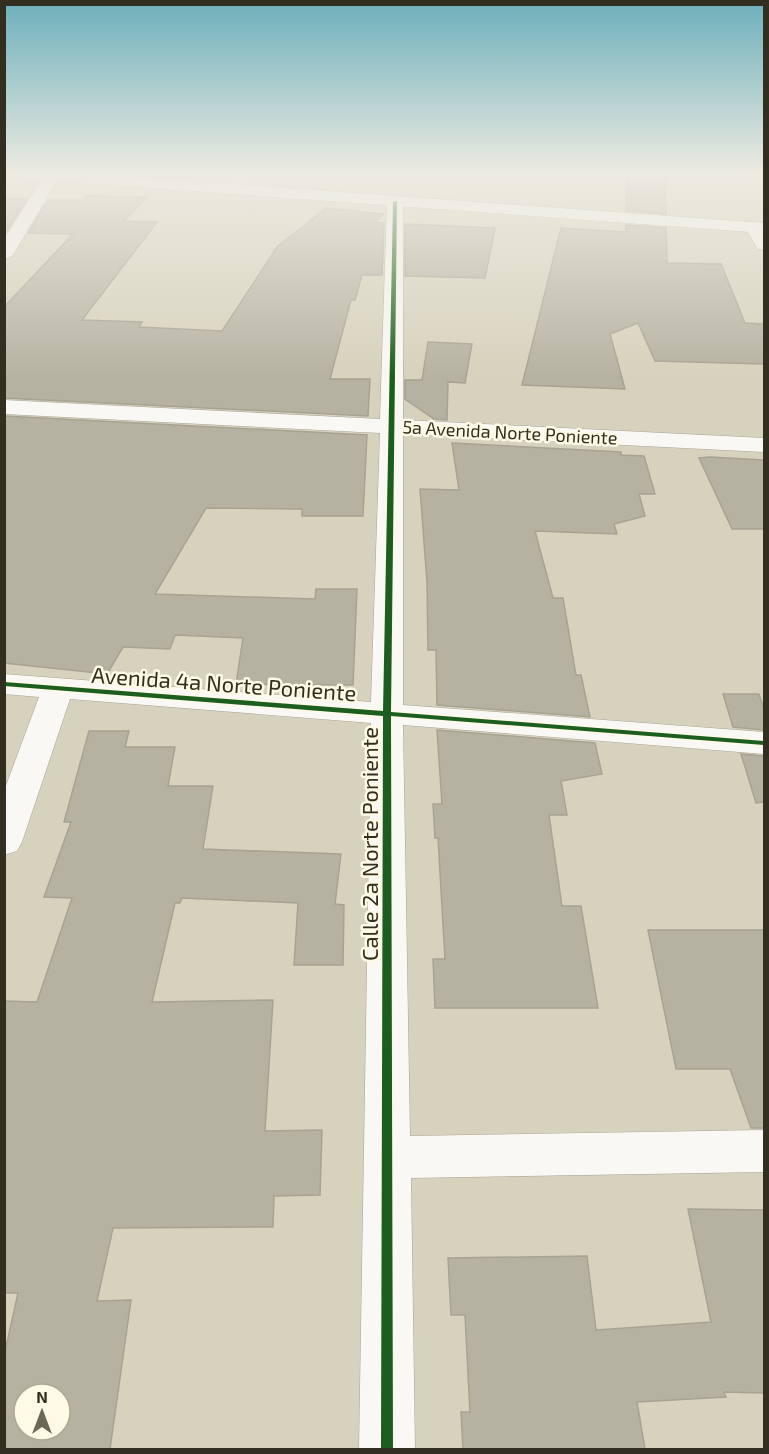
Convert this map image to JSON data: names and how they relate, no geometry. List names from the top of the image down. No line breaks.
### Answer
{"streets":{"street":["5a Avenida Norte Poniente","Avenida 4a Norte Poniente","Calle 2a Norte Poniente"]},"crossings":[["5a Avenida Norte Poniente","Calle 2a Norte Poniente"],["Avenida 4a Norte Poniente","Calle 2a Norte Poniente"]],"north":"top"}
